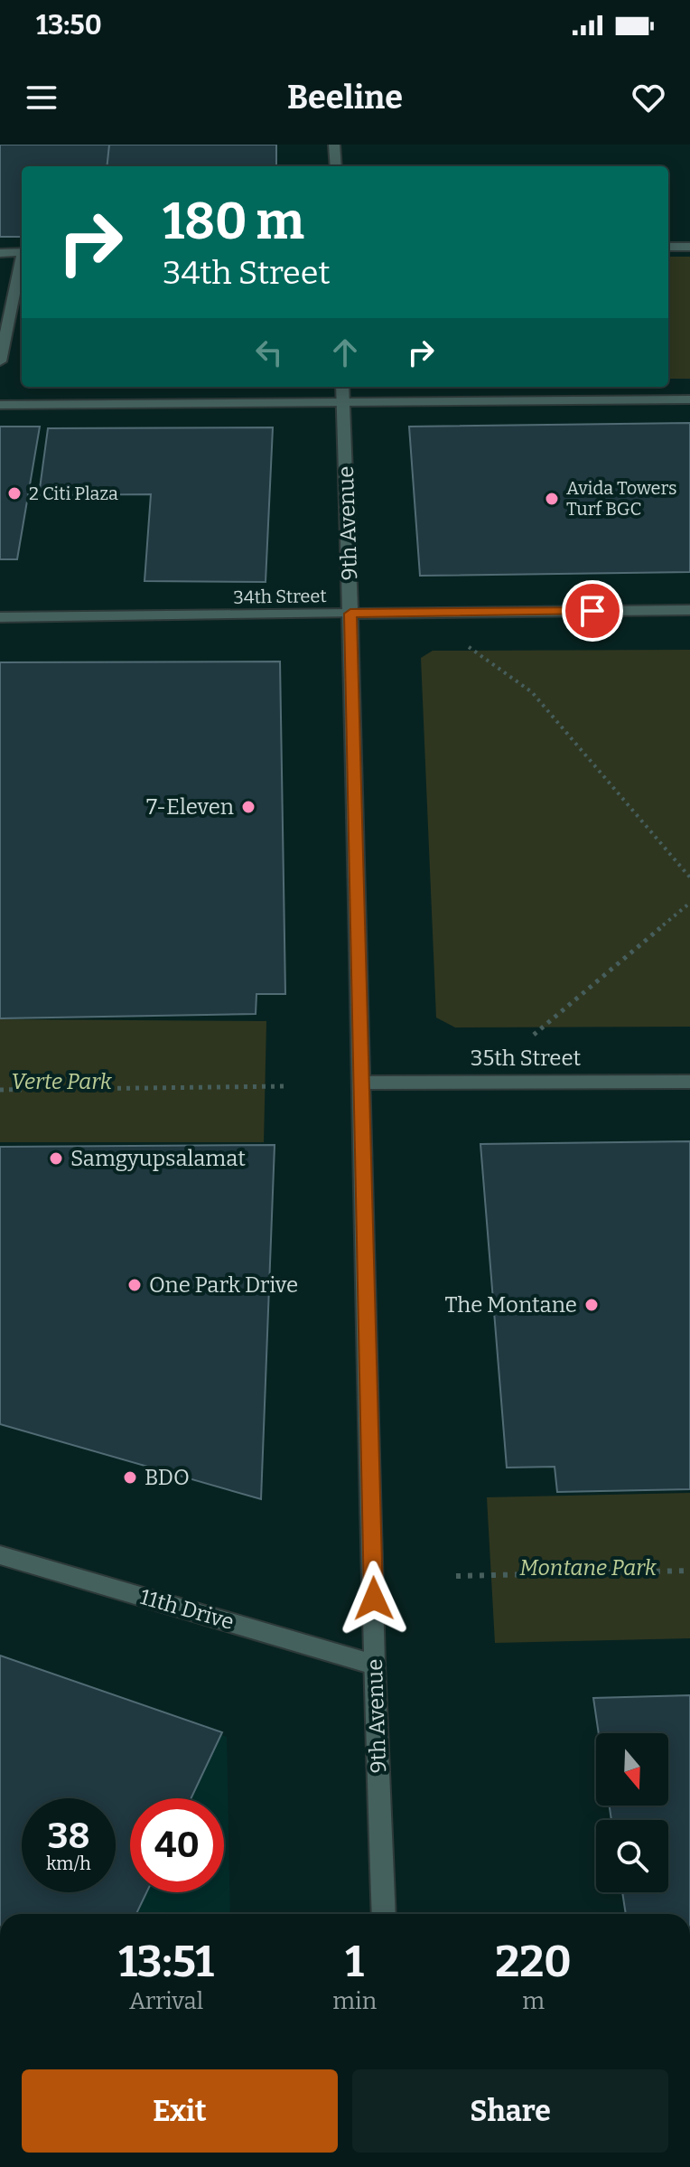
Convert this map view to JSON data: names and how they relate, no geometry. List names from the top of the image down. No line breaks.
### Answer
{"streets":{"street":["9th Avenue","34th Street","35th Street","11th Drive"]},"crossings":[["9th Avenue","34th Street"],["9th Avenue","35th Street"],["9th Avenue","11th Drive"]],"parks":["Verte Park","Montane Park"],"places":["2 Citi Plaza","Avida Towers Turf BGC","7-Eleven","Samgyupsalamat","One Park Drive","The Montane","BDO"],"north":"bottom","page":{"status":"13:50","header":"Beeline","turn":["180 m","34th Street"],"speed":"38 km/h","limit":"40","eta":["13:51","Arrival","1","min","220","m"],"buttons":["Exit","Share"]}}
